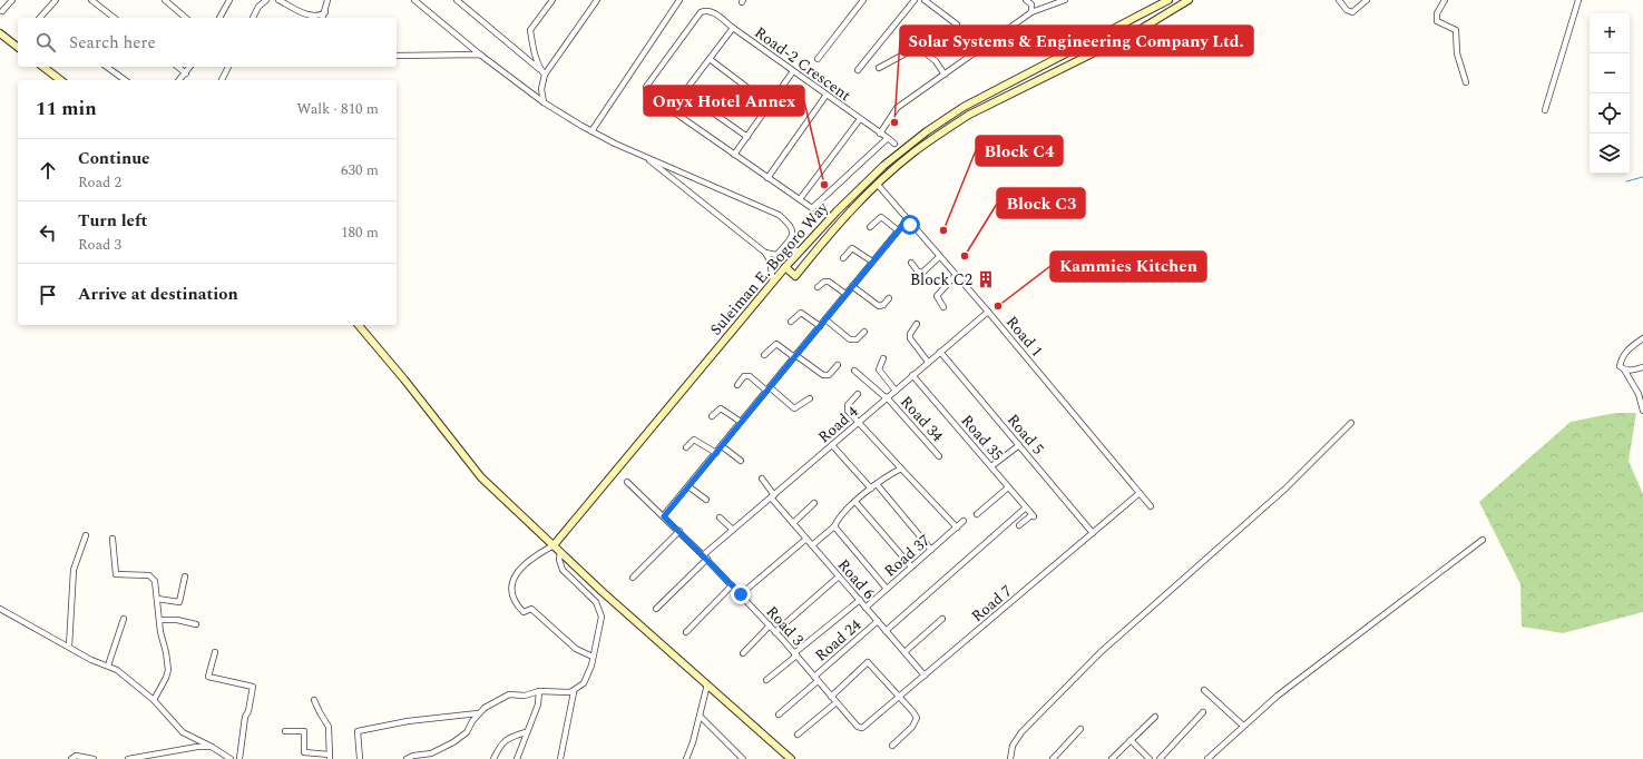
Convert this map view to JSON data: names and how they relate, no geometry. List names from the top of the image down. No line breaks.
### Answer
{"streets":{"main road":["Suleiman E. Bogoro Way"],"street":["Road-2 Crescent","Road 1","Road 34","Road 4","Road 5","Road 35","Road 37","Road 6","Road 7","Road 3","Road 24"]},"crossings":[["Suleiman E. Bogoro Way","Road 1"],["Road 1","Road 4"],["Road 1","Road 7"],["Road 34","Road 4"],["Road 4","Road 5"],["Road 4","Road 35"],["Road 4","Road 6"],["Road 4","Road 3"],["Road 5","Road 7"],["Road 37","Road 6"],["Road 6","Road 7"],["Road 6","Road 24"],["Road 7","Road 3"],["Road 3","Road 24"]],"places":{"other":["Solar Systems & Engineering Company Ltd.","Onyx Hotel Annex","Block C4","Block C3","Kammies Kitchen"],"building":["Block C2"]},"page":{"map_buttons":["+","−"],"search":"Search here","heading":["11 min","Walk · 810 m"],"list":[["Continue","Road 2","630 m"],["Turn left","Road 3","180 m"],"Arrive at destination"]}}
